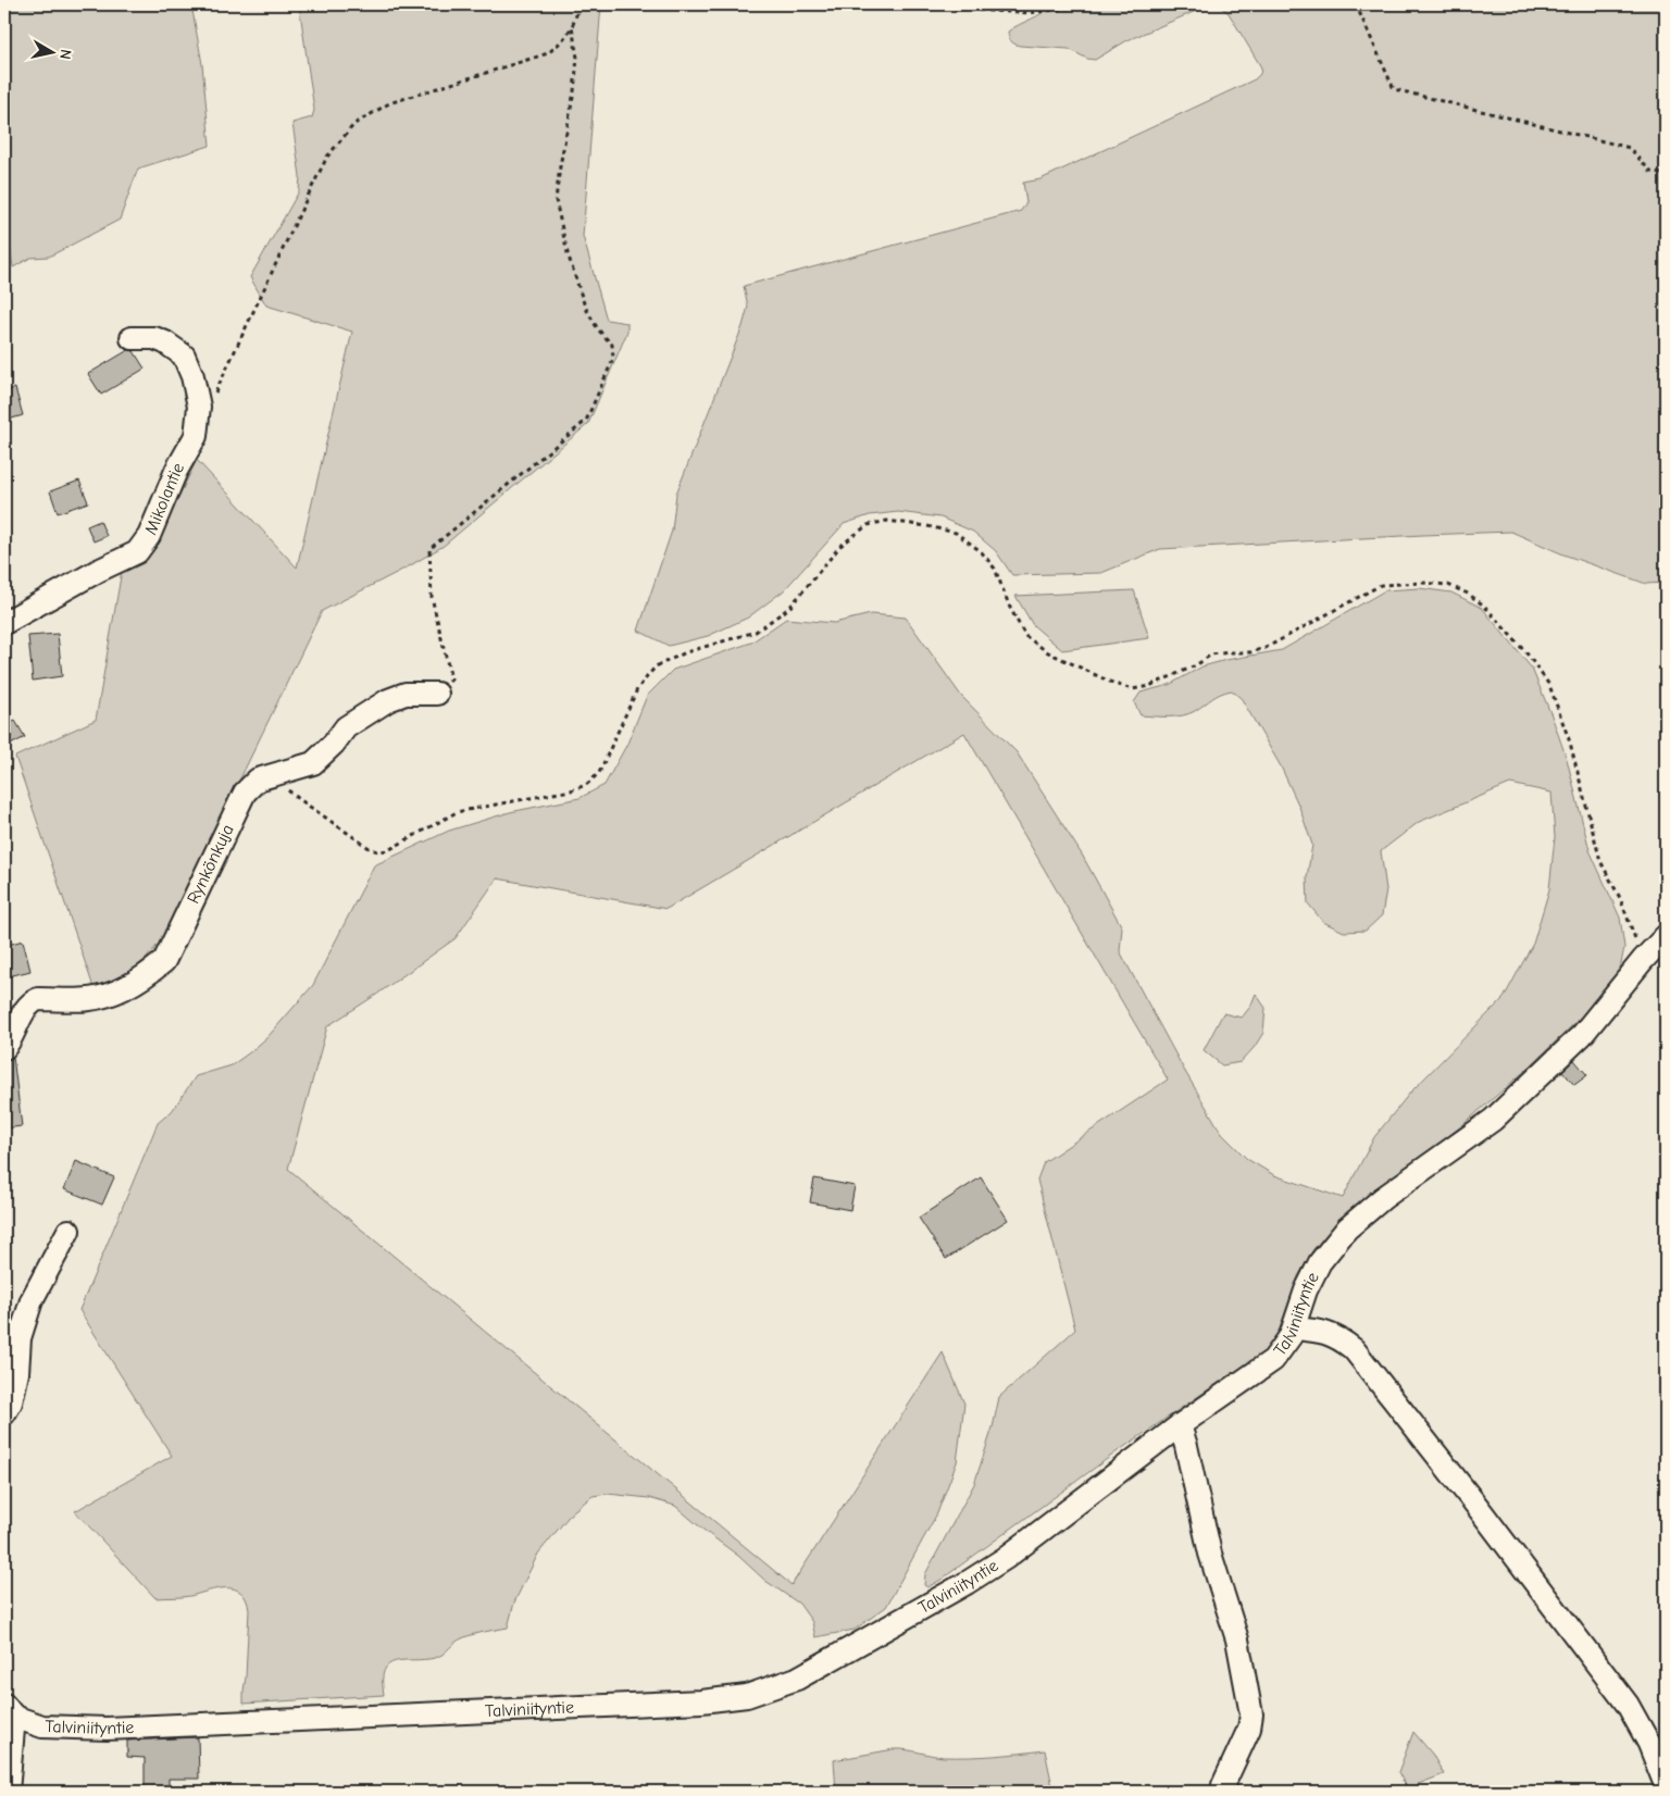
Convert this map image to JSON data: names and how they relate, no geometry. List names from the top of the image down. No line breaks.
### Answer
{"streets":{"street":["Mikolantie","Rynkönkuja","Talviniityntie"]},"north":"right"}
